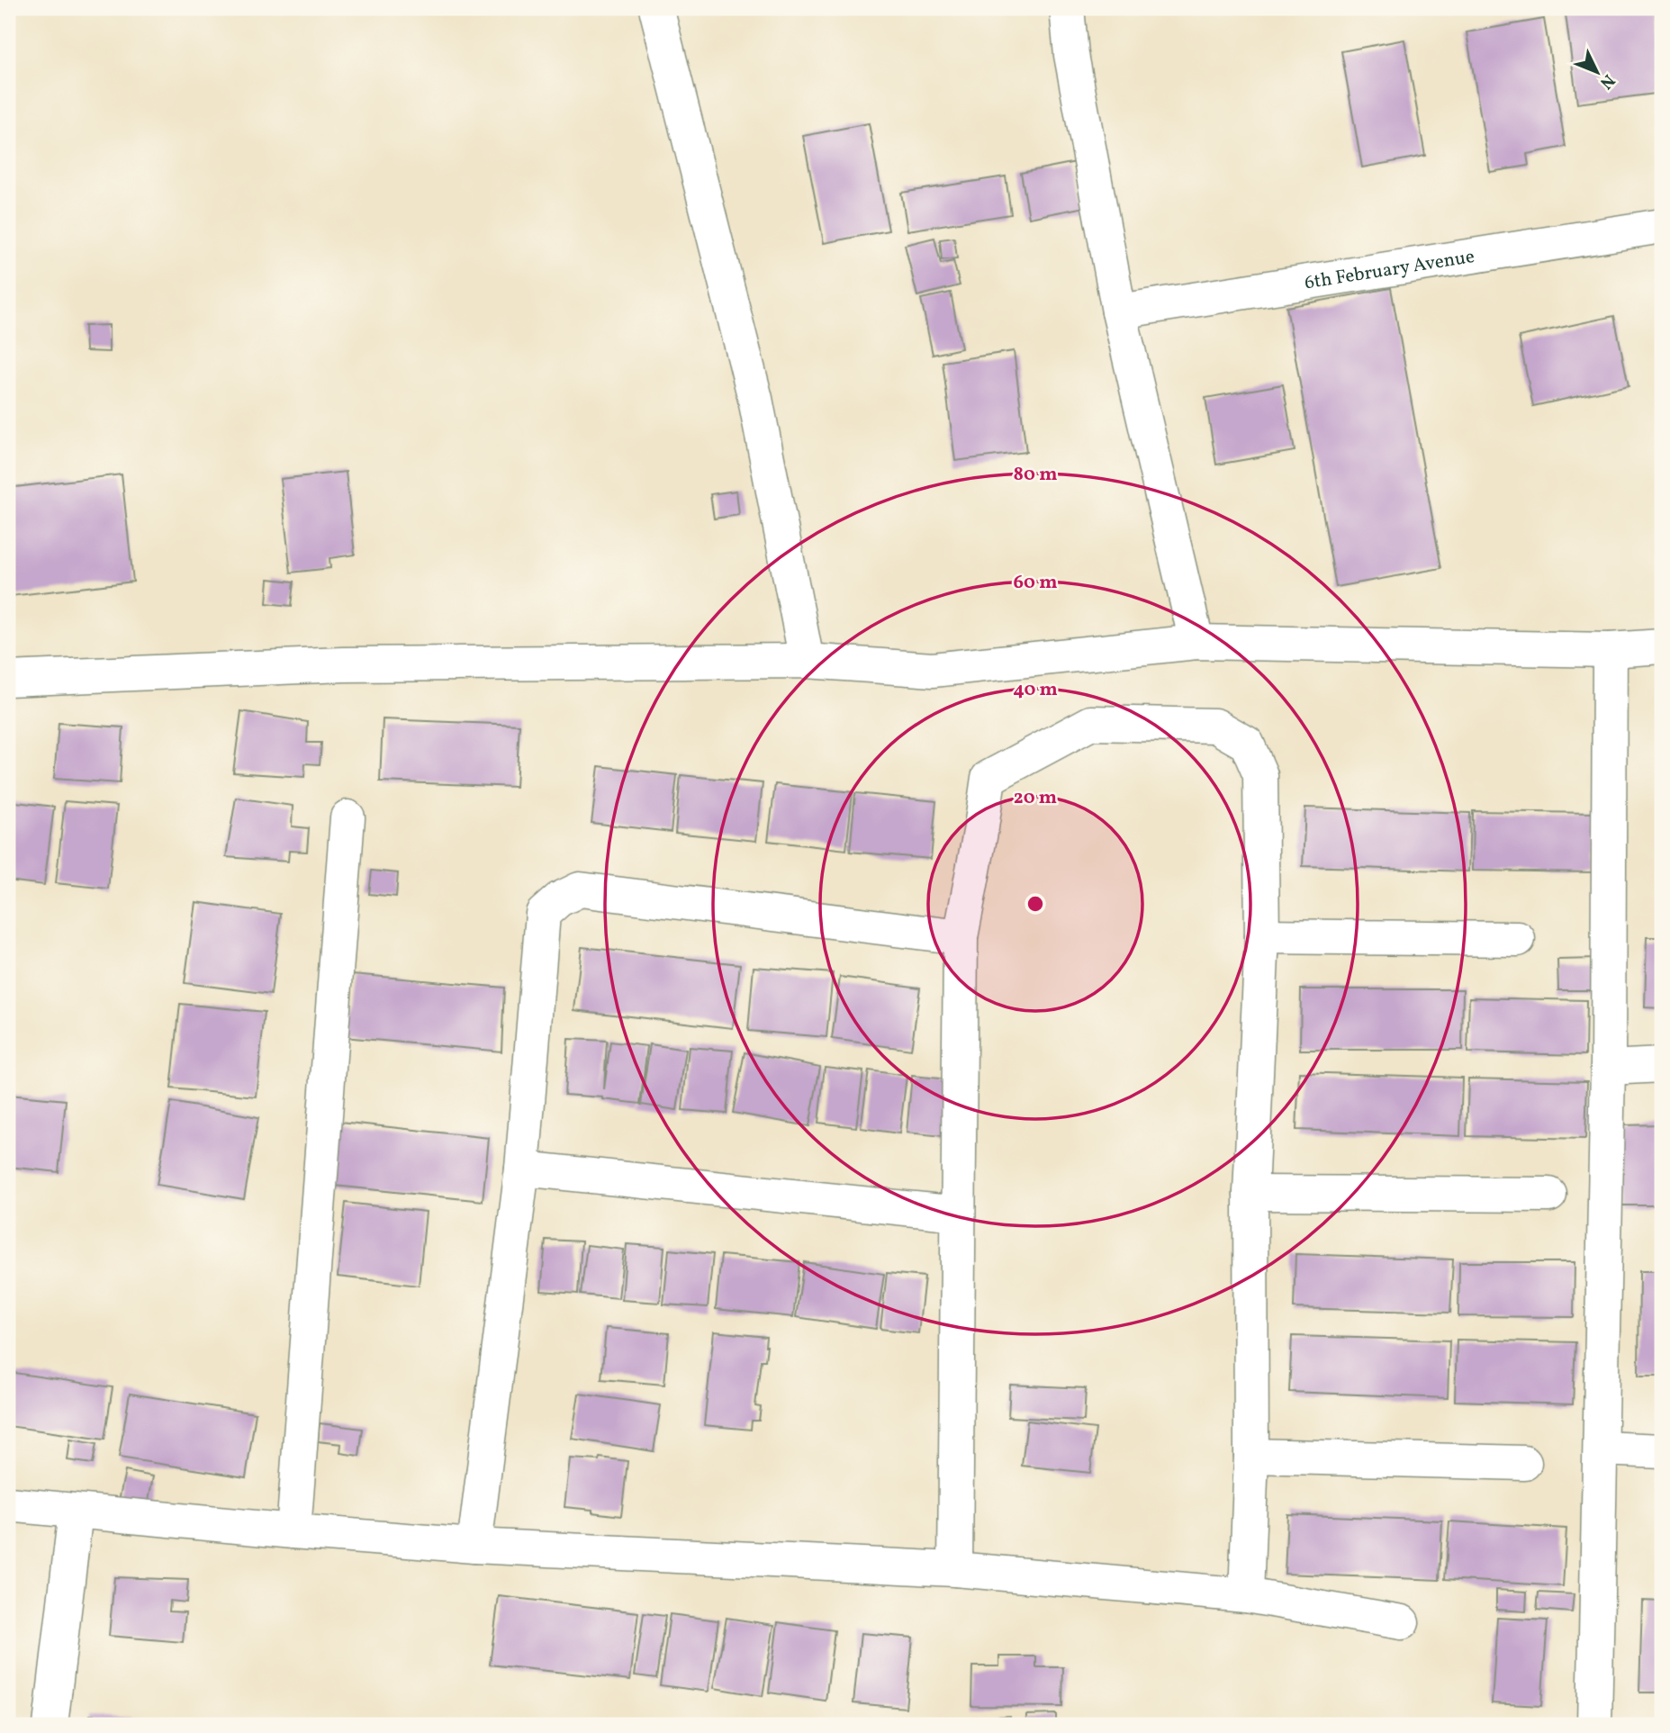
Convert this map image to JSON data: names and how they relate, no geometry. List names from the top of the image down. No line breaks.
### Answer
{"streets":{"street":["6th February Avenue"]},"north":"bottom right","rings":["80 m","60 m","40 m","20 m"]}
